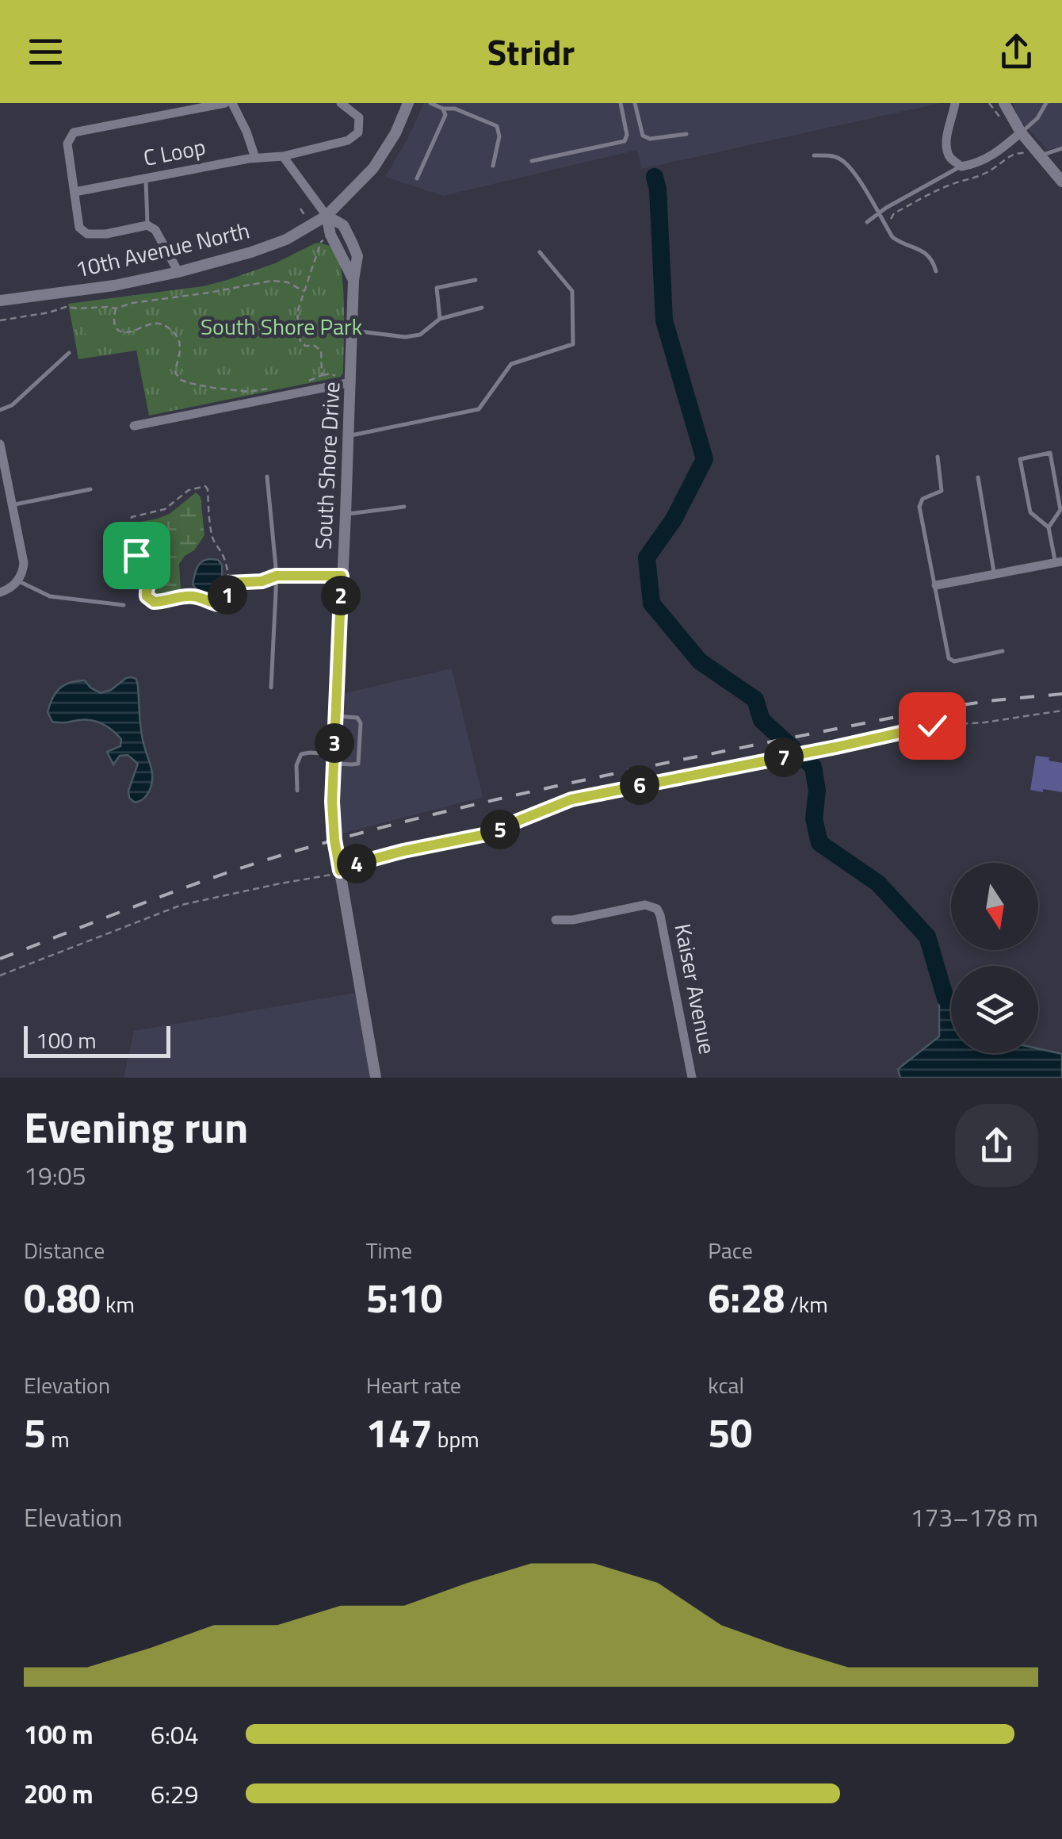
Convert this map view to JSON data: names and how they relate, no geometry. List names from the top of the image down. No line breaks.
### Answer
{"streets":{"street":["C Loop","10th Avenue North","South Shore Drive","Kaiser Avenue"]},"crossings":[["10th Avenue North","South Shore Drive"]],"parks":["South Shore Park"],"scale_bar":"100 m","north":"bottom","page":{"header":"Stridr","pins":["1","2","3","7","6","5","4"],"scale":"100 m","heading":["Evening run","19:05"],"stats":[["Distance","0.80 km"],["Time","5:10"],["Pace","6:28 /km"],["Elevation","5 m"],["Heart rate","147 bpm"],["kcal","50"]],"chart":["Elevation","173–178 m"],"list":[{"name":"100 m","note":"6:04"},{"name":"200 m","note":"6:29"}]}}
